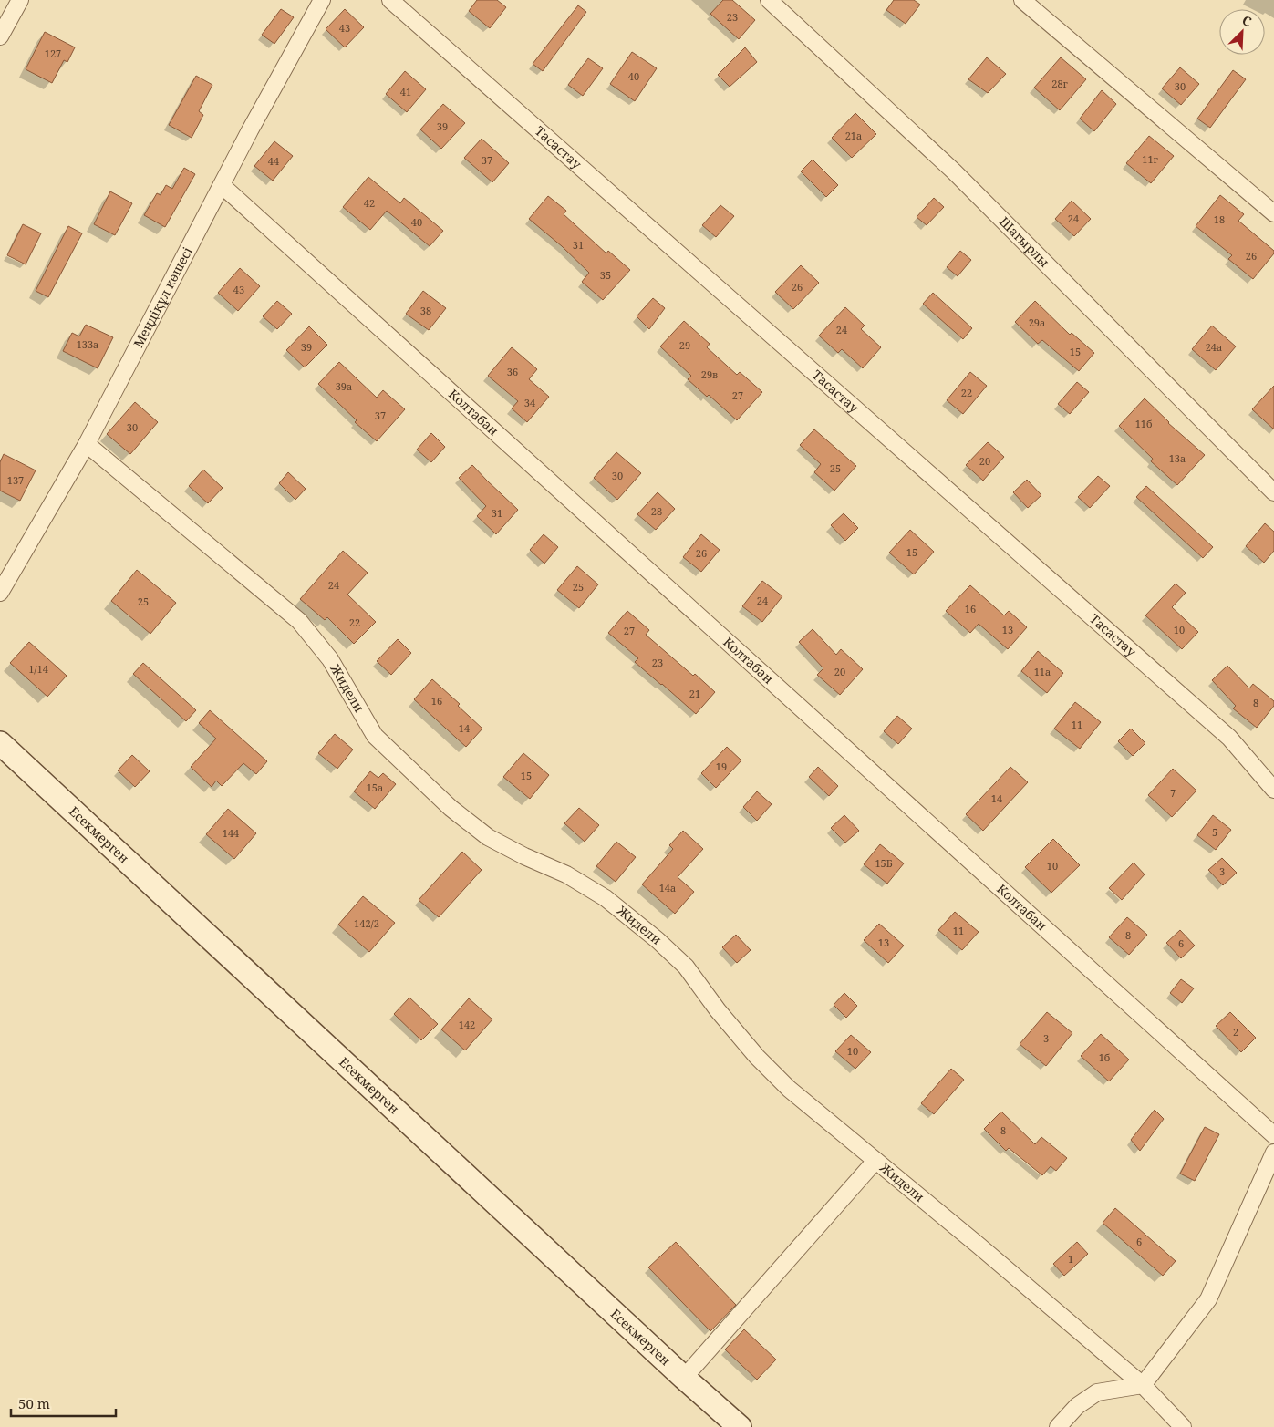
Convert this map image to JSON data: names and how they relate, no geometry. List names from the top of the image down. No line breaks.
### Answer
{"streets":{"street":["Тасастау","Шагырлы","Меңдіқұл көшесі","Колтабан","Жидели","Eсекмерген"]},"crossings":[["Меңдіқұл көшесі","Колтабан"],["Меңдіқұл көшесі","Жидели"]],"house_numbers":["23","43","127","40","28г","30","41","39","21а","11г","37","44","42","24","18","40","31","26","35","26","43","38","29а","24","133а","29","39","24а","15","36","29в","39а","22","27","34","37","11б","30","13а","20","25","30","137","28","31","15","26","24","25","24","25","16","22","13","10","27","23","1/14","20","11а","21","16","8","11","14","19","15","15а","7","14","5","144","15Б","10","3","14а","142/2","11","8","13","6","142","2","3","10","1б","8","6","1"],"scale_bar":"50 m","north":"top right"}
